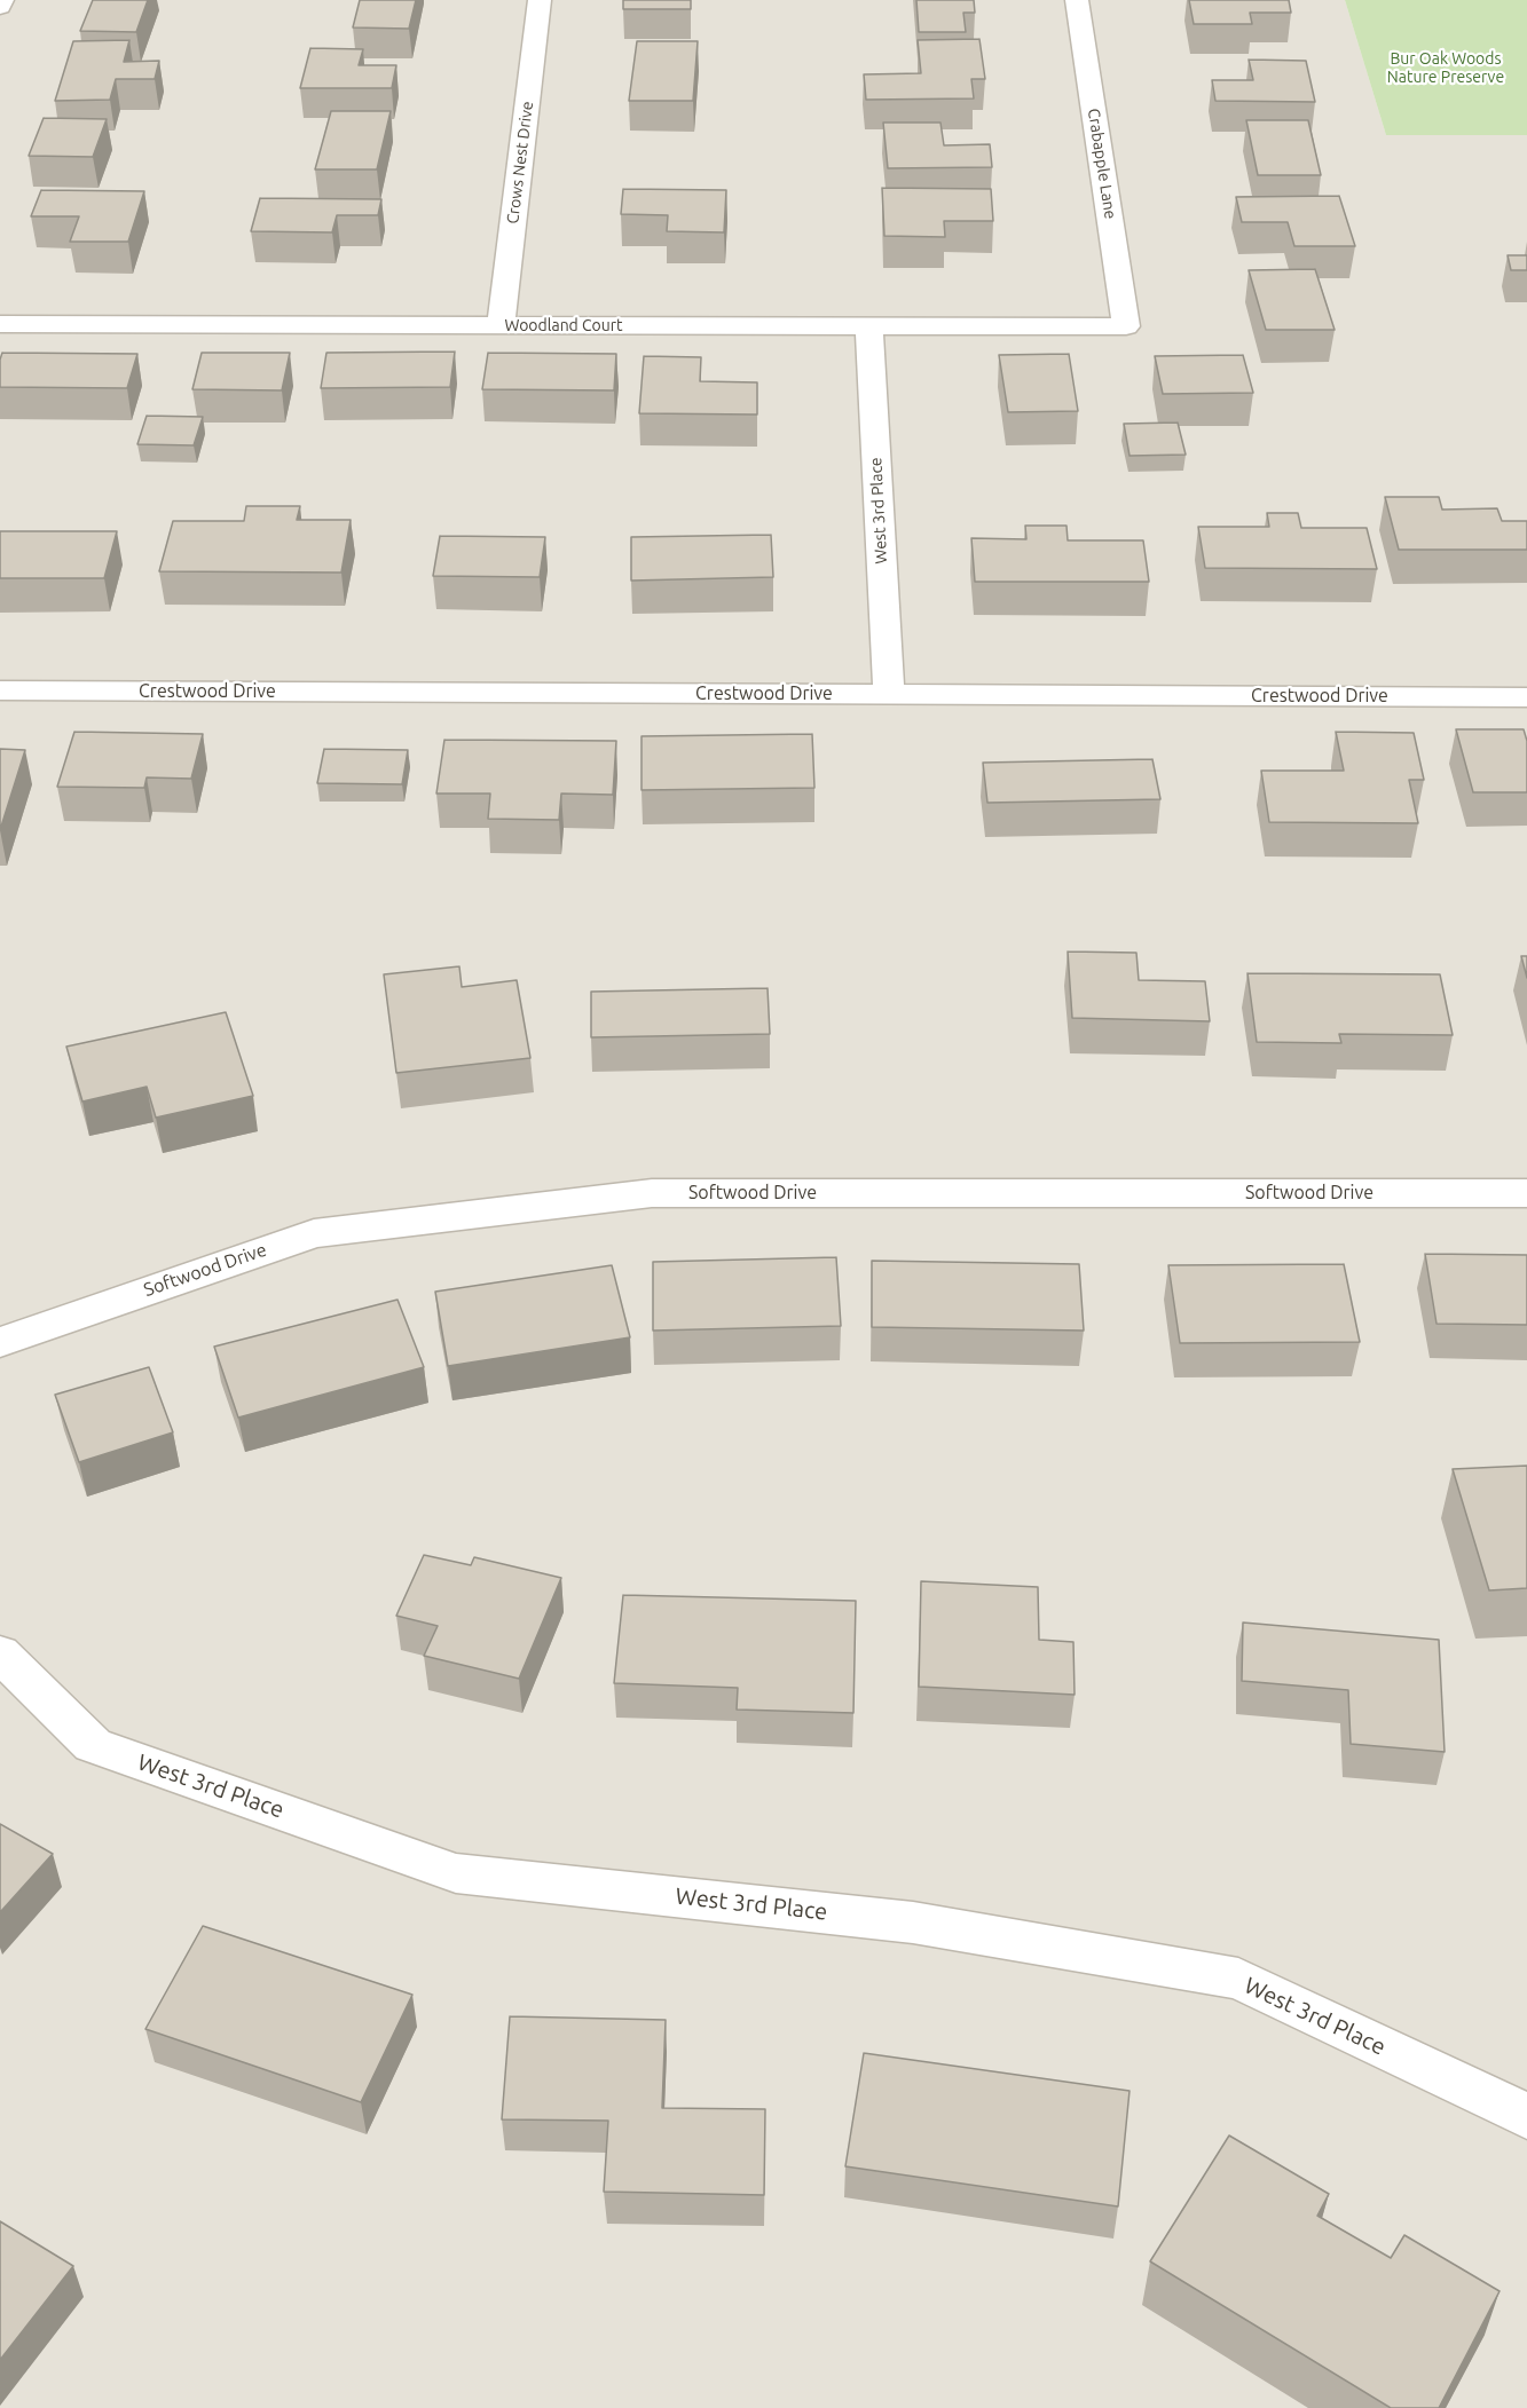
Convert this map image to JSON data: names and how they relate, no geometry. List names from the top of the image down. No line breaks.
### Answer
{"streets":{"street":["Crows Nest Drive","Crabapple Lane","Woodland Court","West 3rd Place","Crestwood Drive","Softwood Drive"]},"crossings":[["Crows Nest Drive","Woodland Court"],["Crabapple Lane","Woodland Court"],["Woodland Court","West 3rd Place"],["West 3rd Place","Crestwood Drive"]],"parks":["Bur Oak Woods Nature Preserve"]}
